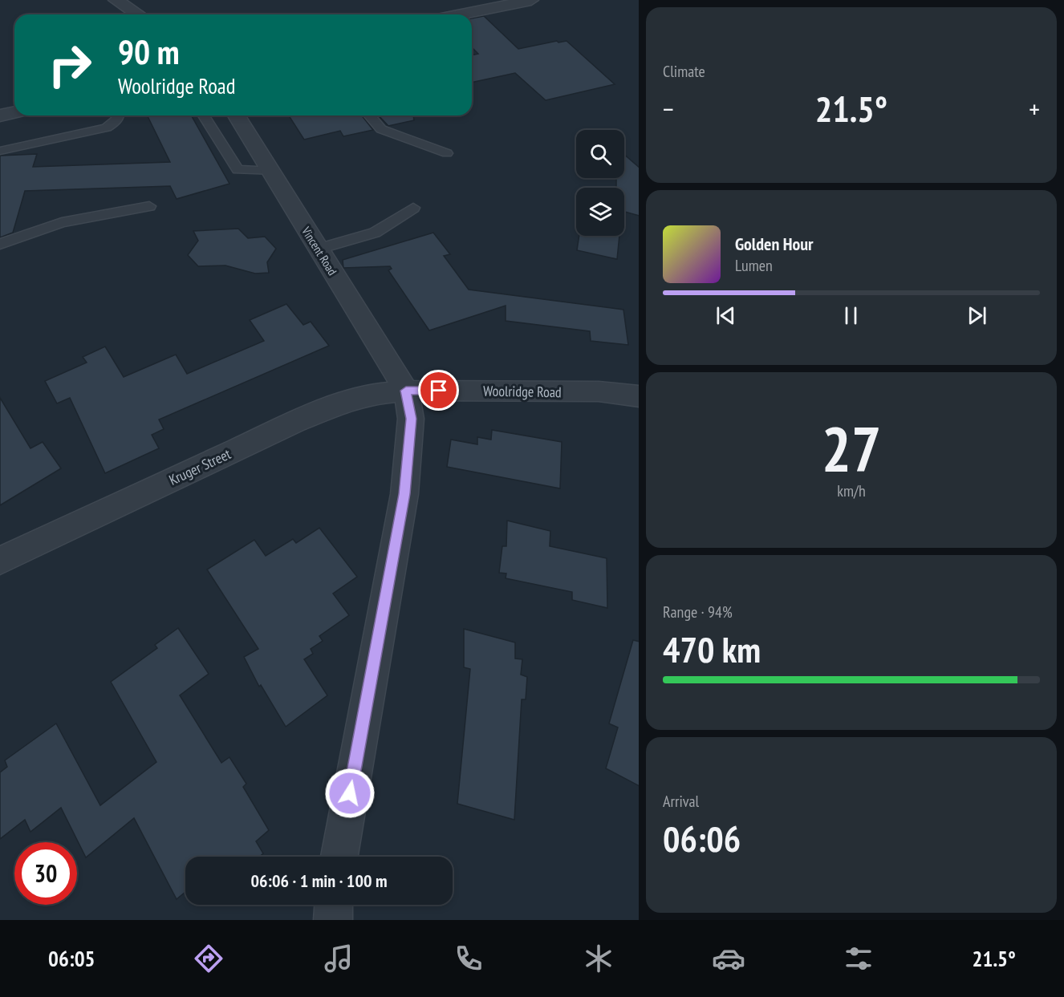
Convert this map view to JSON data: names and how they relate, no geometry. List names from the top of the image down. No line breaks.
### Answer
{"streets":{"street":["Vincent Road","Woolridge Road","Kruger Street"]},"crossings":[["Vincent Road","Woolridge Road"],["Vincent Road","Kruger Street"],["Woolridge Road","Kruger Street"]],"page":{"tile":["Climate",["27","km/h"],["Range · 94%","470 km"],["Arrival","06:06"]],"turn":["90 m","Woolridge Road"],"heat":["−","21.5°","+"],"song":["Golden Hour","Lumen"],"limit":"30","trip":"06:06 · 1 min · 100 m","tabs":["06:05","21.5°"]}}
